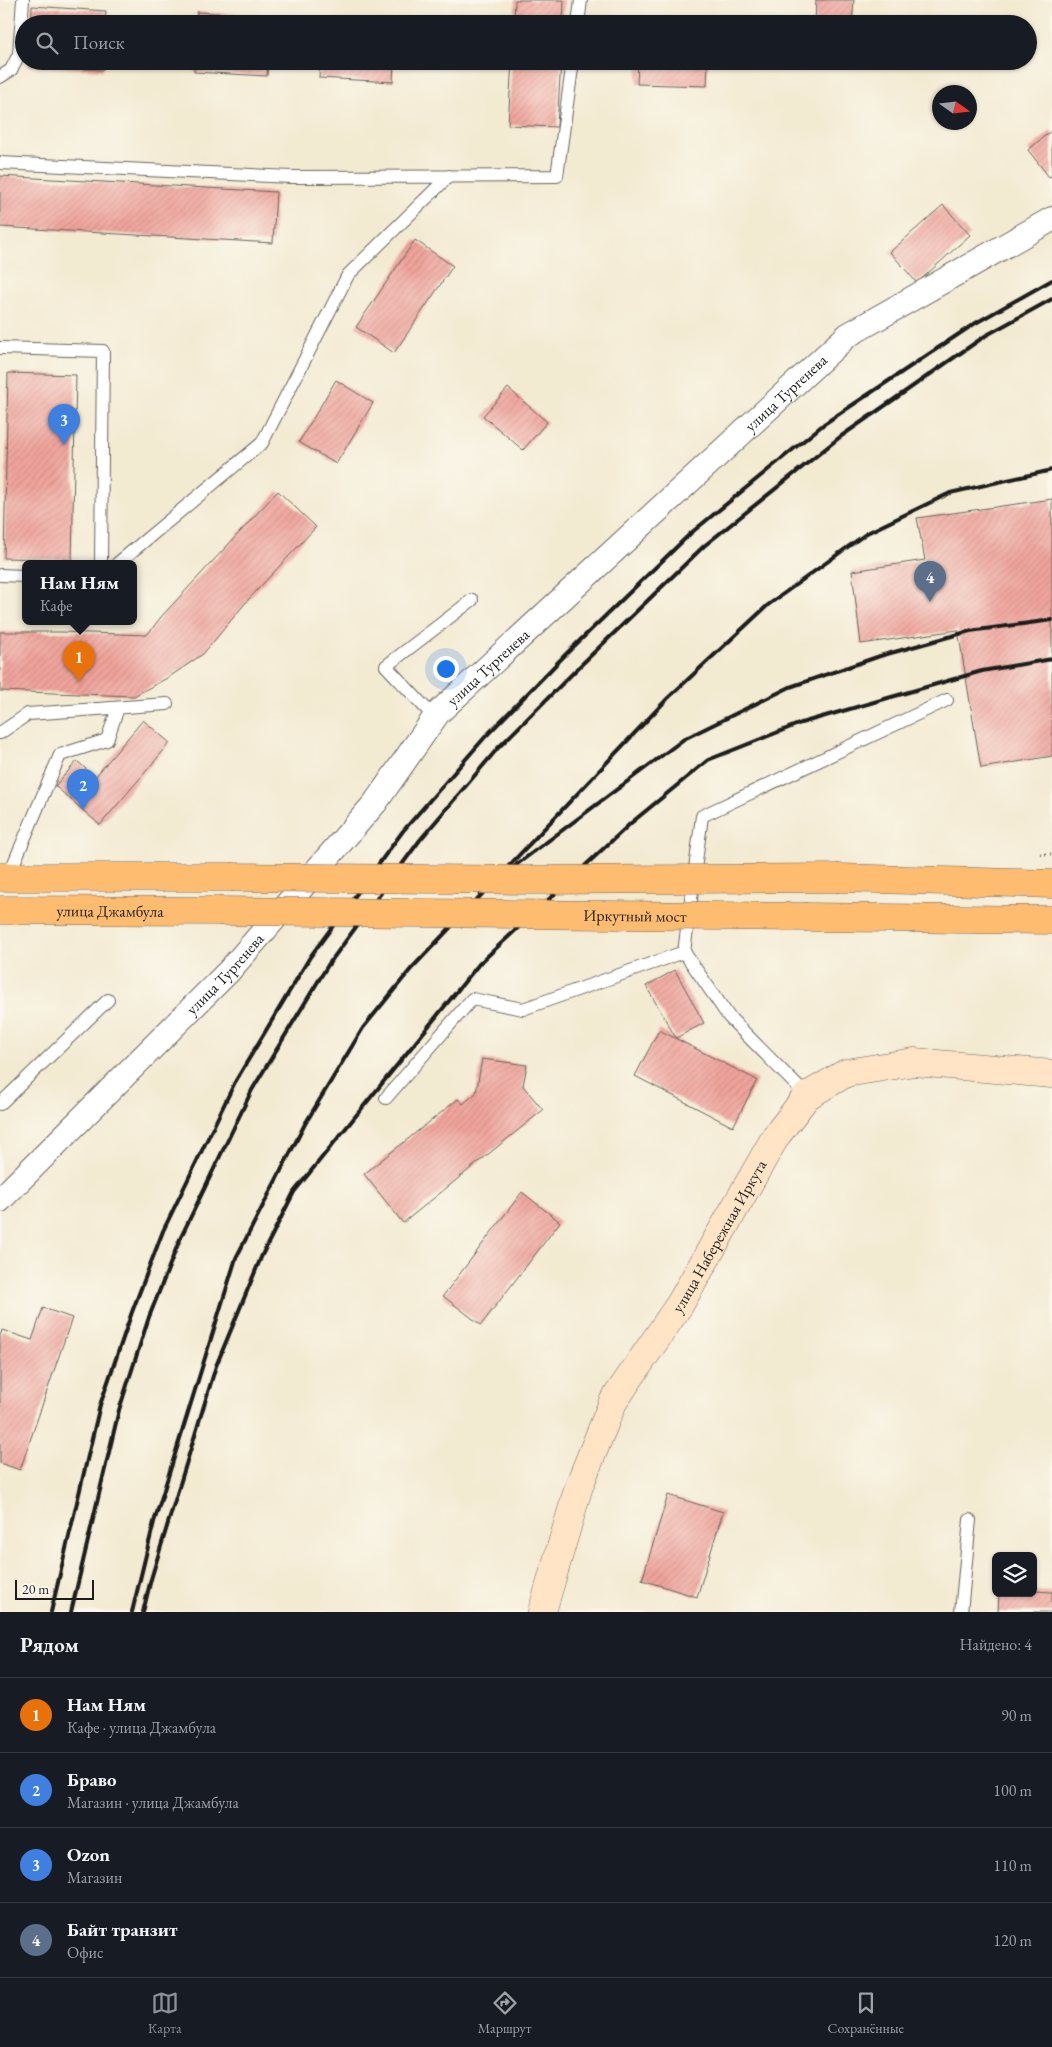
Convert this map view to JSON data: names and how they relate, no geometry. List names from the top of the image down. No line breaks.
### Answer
{"streets":{"main road":["улица Джамбула","Иркутный мост","улица Набережная Иркута"],"street":["улица Тургенева"]},"crossings":[["улица Джамбула","Иркутный мост"]],"scale_bar":"20 m","north":"right","page":{"search":"Поиск","pins":["3","4","1","2"],"popup":["Нам Ням","Кафе"],"scale":"20 m","heading":["Рядом","Найдено: 4"],"list":[{"mark":"1","name":"Нам Ням","note":"Кафе · улица Джамбула","value":"90 m"},{"mark":"2","name":"Браво","note":"Магазин · улица Джамбула","value":"100 m"},{"mark":"3","name":"Ozon","note":"Магазин","value":"110 m"},{"mark":"4","name":"Байт транзит","note":"Офис","value":"120 m"}],"nav":["Карта","Маршрут","Сохранённые"]}}
